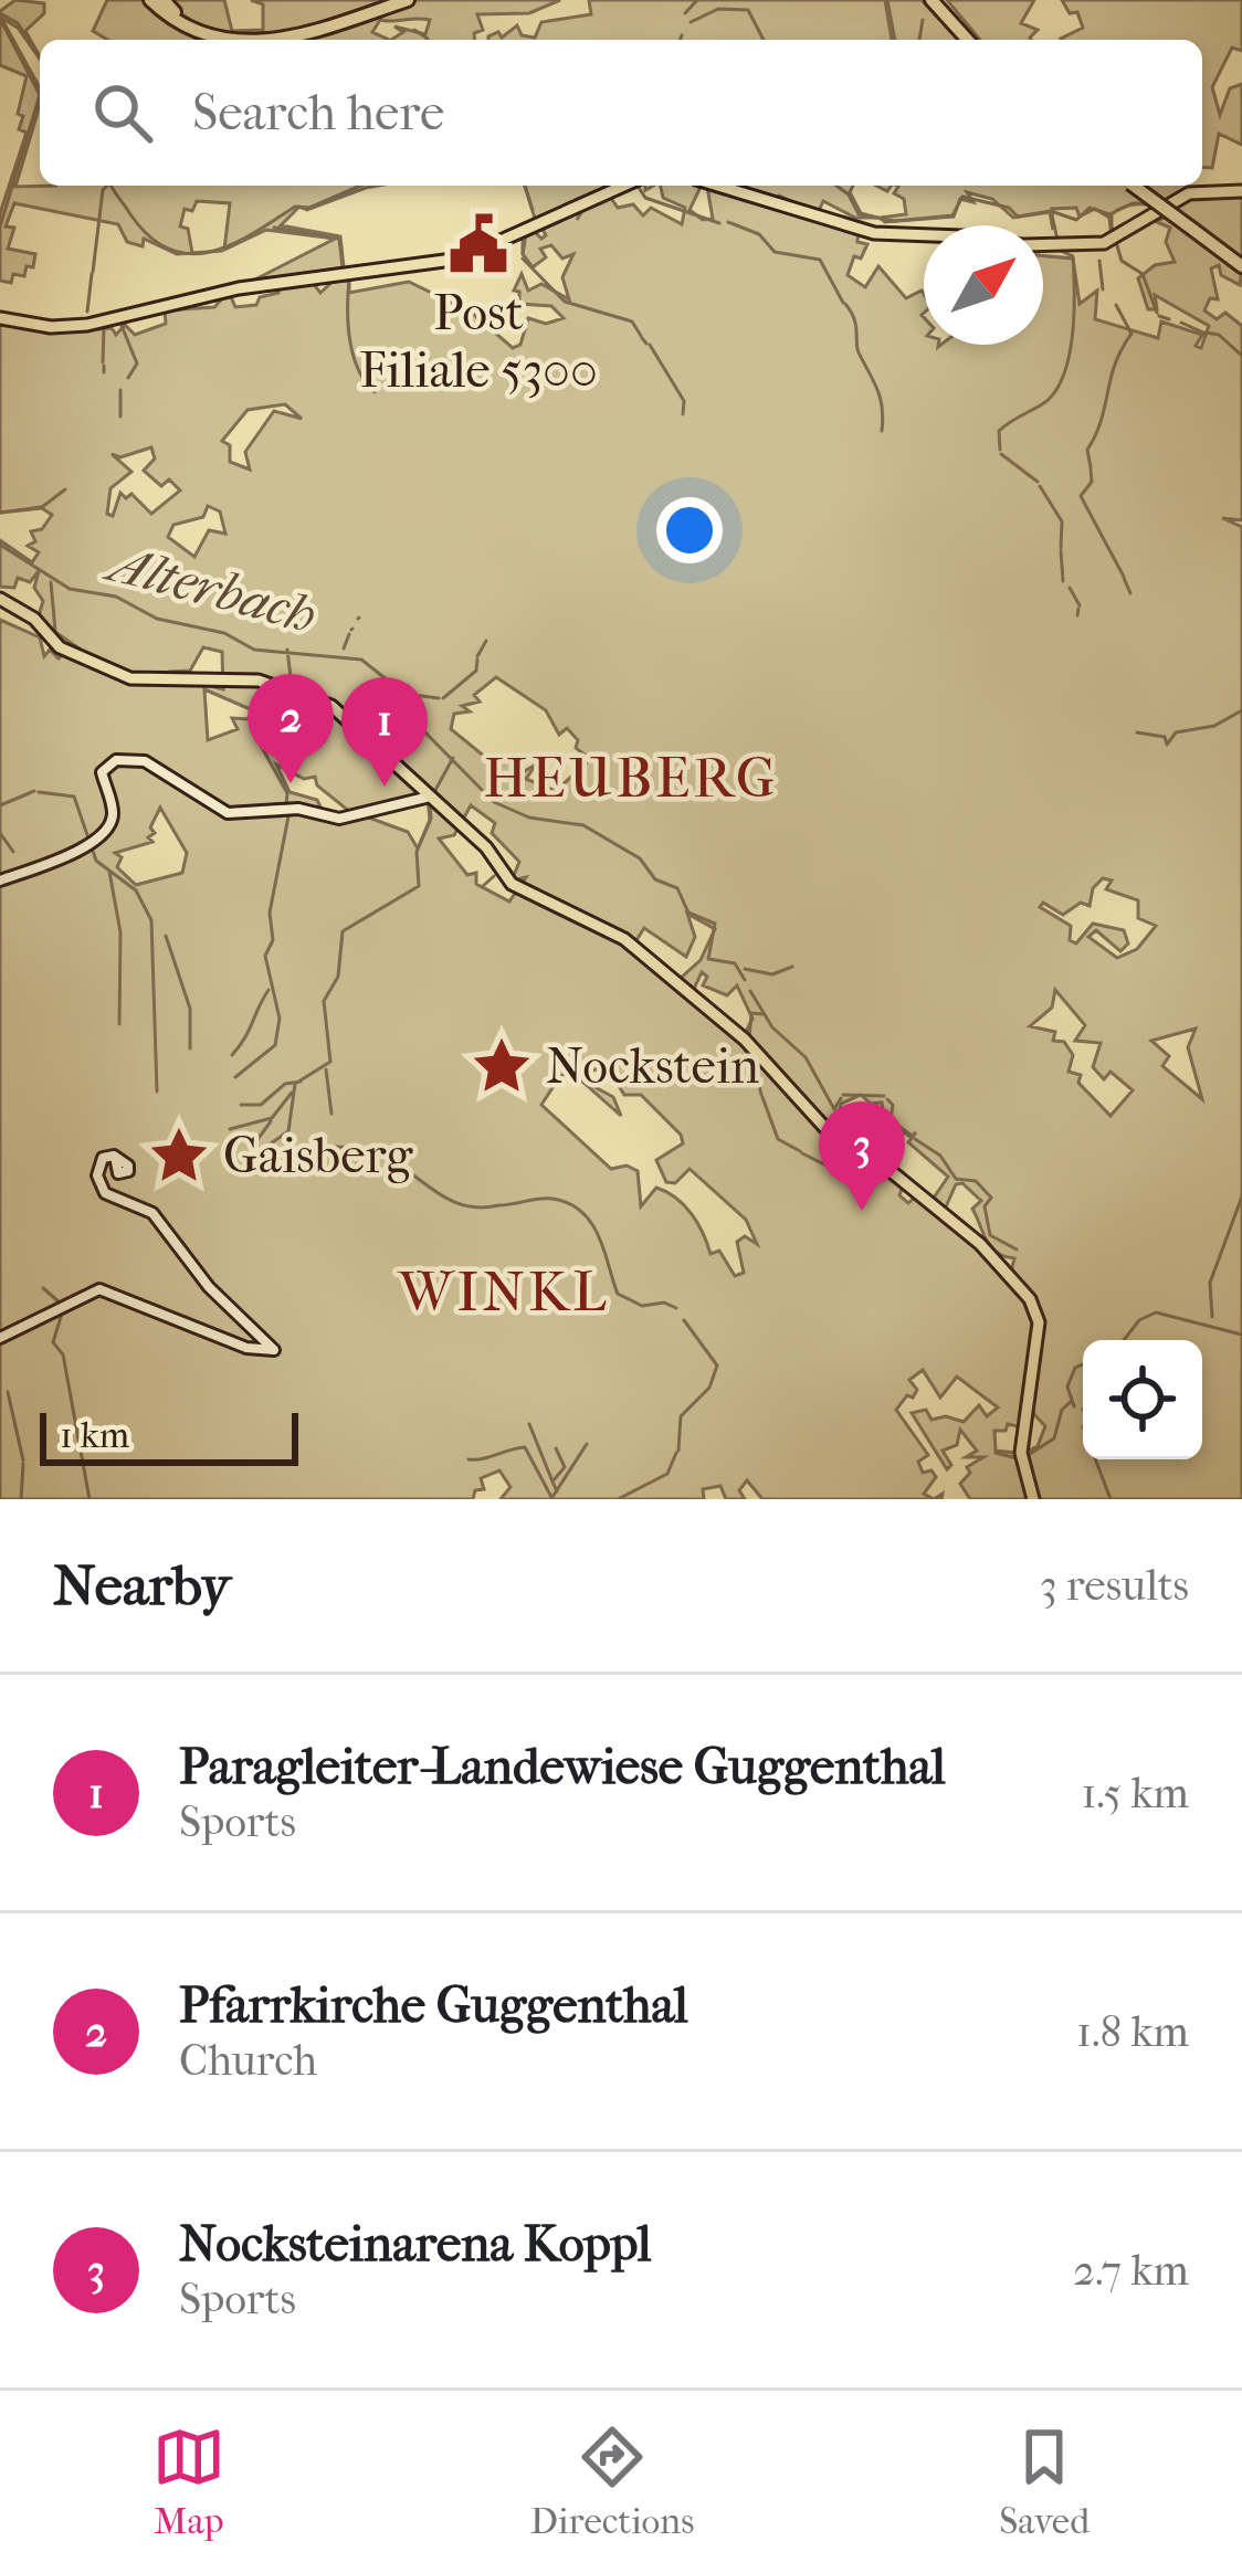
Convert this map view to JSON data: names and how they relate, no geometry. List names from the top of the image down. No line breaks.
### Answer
{"districts":["HEUBERG","WINKL"],"water":["Alterbach"],"places":{"public building":["Post Filiale 5300"],"place":["Nockstein","Gaisberg"]},"scale_bar":"1 km","north":"top right","page":{"search":"Search here","pins":["2","1","3"],"scale":"1 km","heading":["Nearby","3 results"],"list":[{"mark":"1","name":"Paragleiter-Landewiese Guggenthal","note":"Sports","value":"1.5 km"},{"mark":"2","name":"Pfarrkirche Guggenthal","note":"Church","value":"1.8 km"},{"mark":"3","name":"Nocksteinarena Koppl","note":"Sports","value":"2.7 km"}],"nav":["Map","Directions","Saved"]}}
